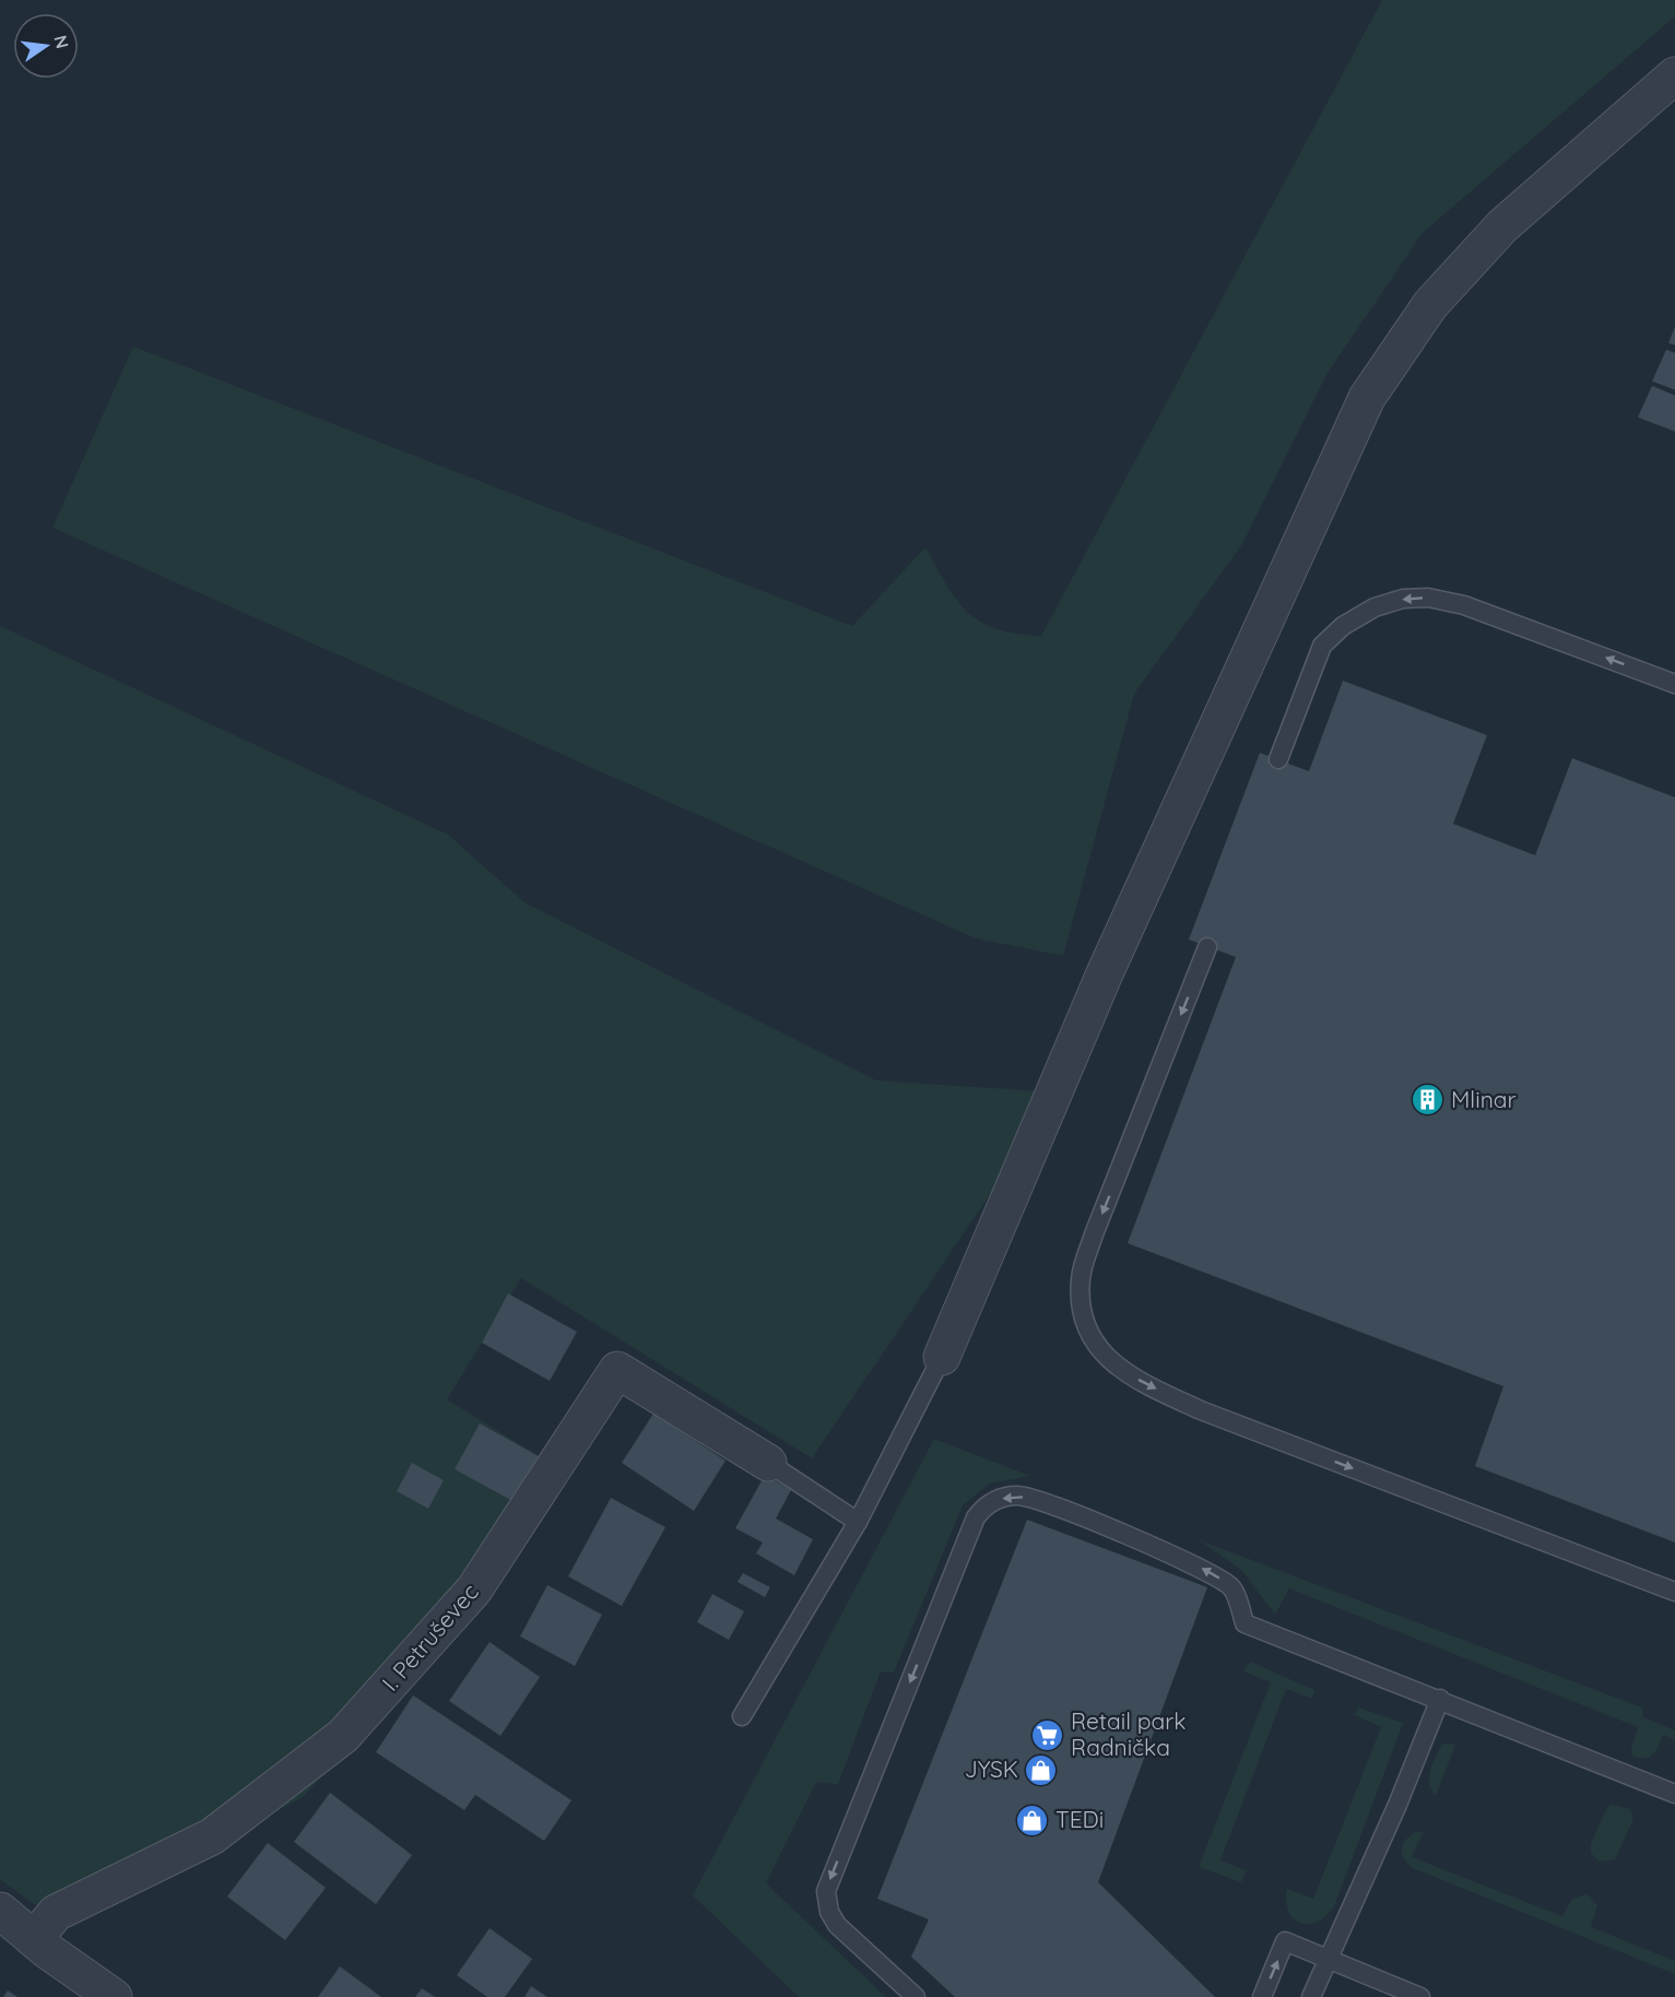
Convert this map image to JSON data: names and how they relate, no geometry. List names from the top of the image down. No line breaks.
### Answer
{"streets":{"street":["I. Petruševec"]},"places":{"building":["Mlinar"],"supermarket":["Retail park Radnička"],"shop":["JYSK","TEDi"]},"north":"right"}
